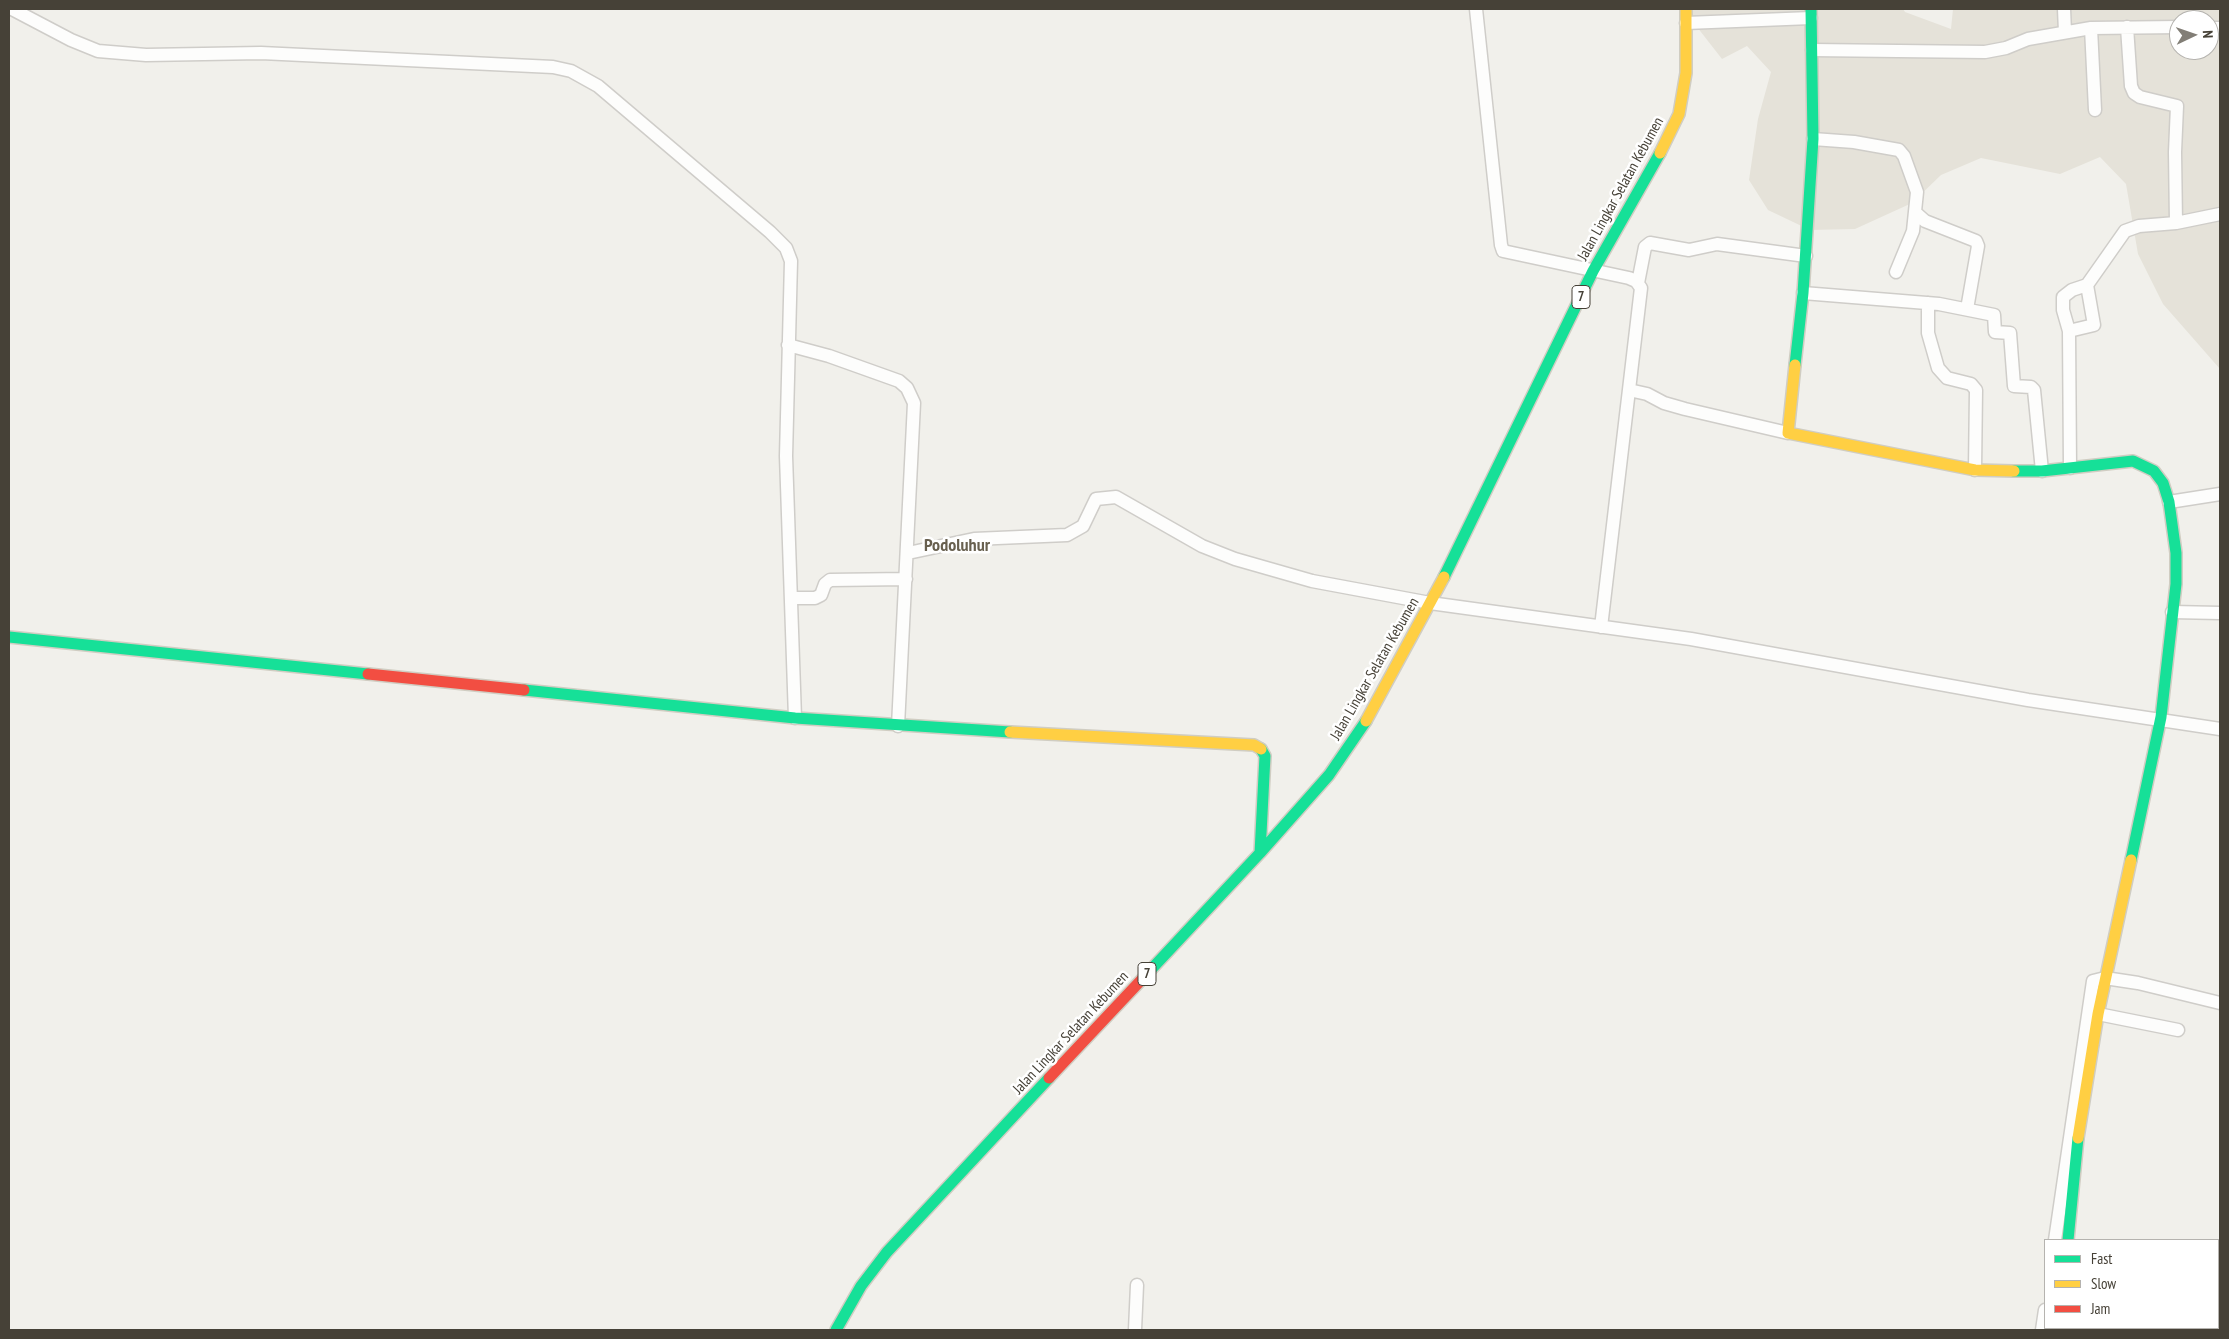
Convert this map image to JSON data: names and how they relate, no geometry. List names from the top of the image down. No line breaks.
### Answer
{"streets":{"main road":["Jalan Lingkar Selatan Kebumen","7"]},"districts":["Podoluhur"],"legend":["Fast","Slow","Jam"],"north":"right"}
